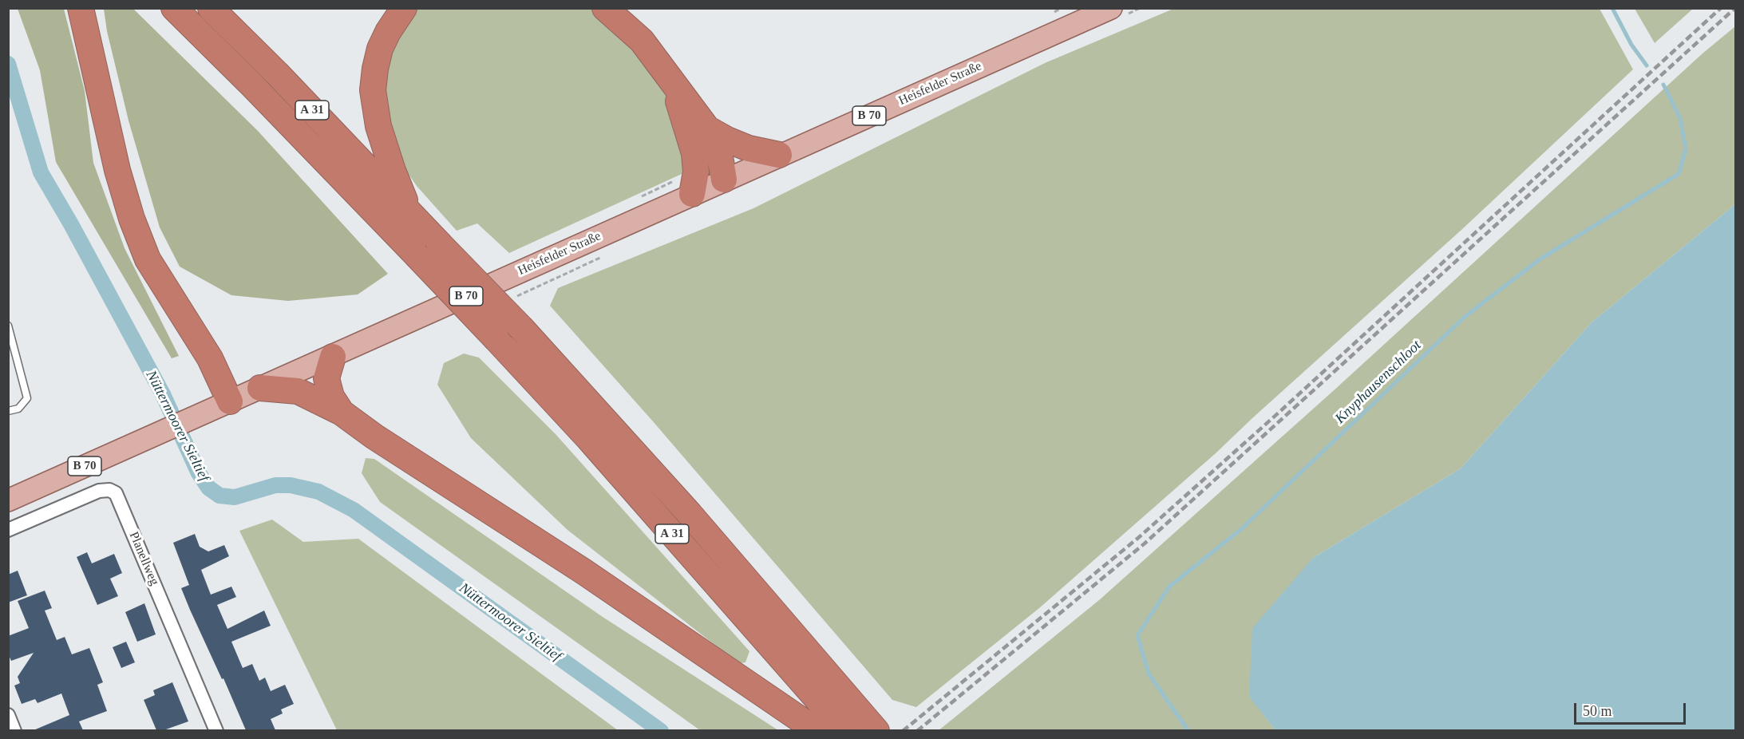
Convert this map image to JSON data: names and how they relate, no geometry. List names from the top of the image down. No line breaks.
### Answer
{"streets":{"highway":["A 31"],"main road":["Heisfelder Straße","B 70"],"street":["Planellweg"]},"water":["Knyphausenschloot","Nüttermoorer Sieltief"],"scale_bar":"50 m"}
